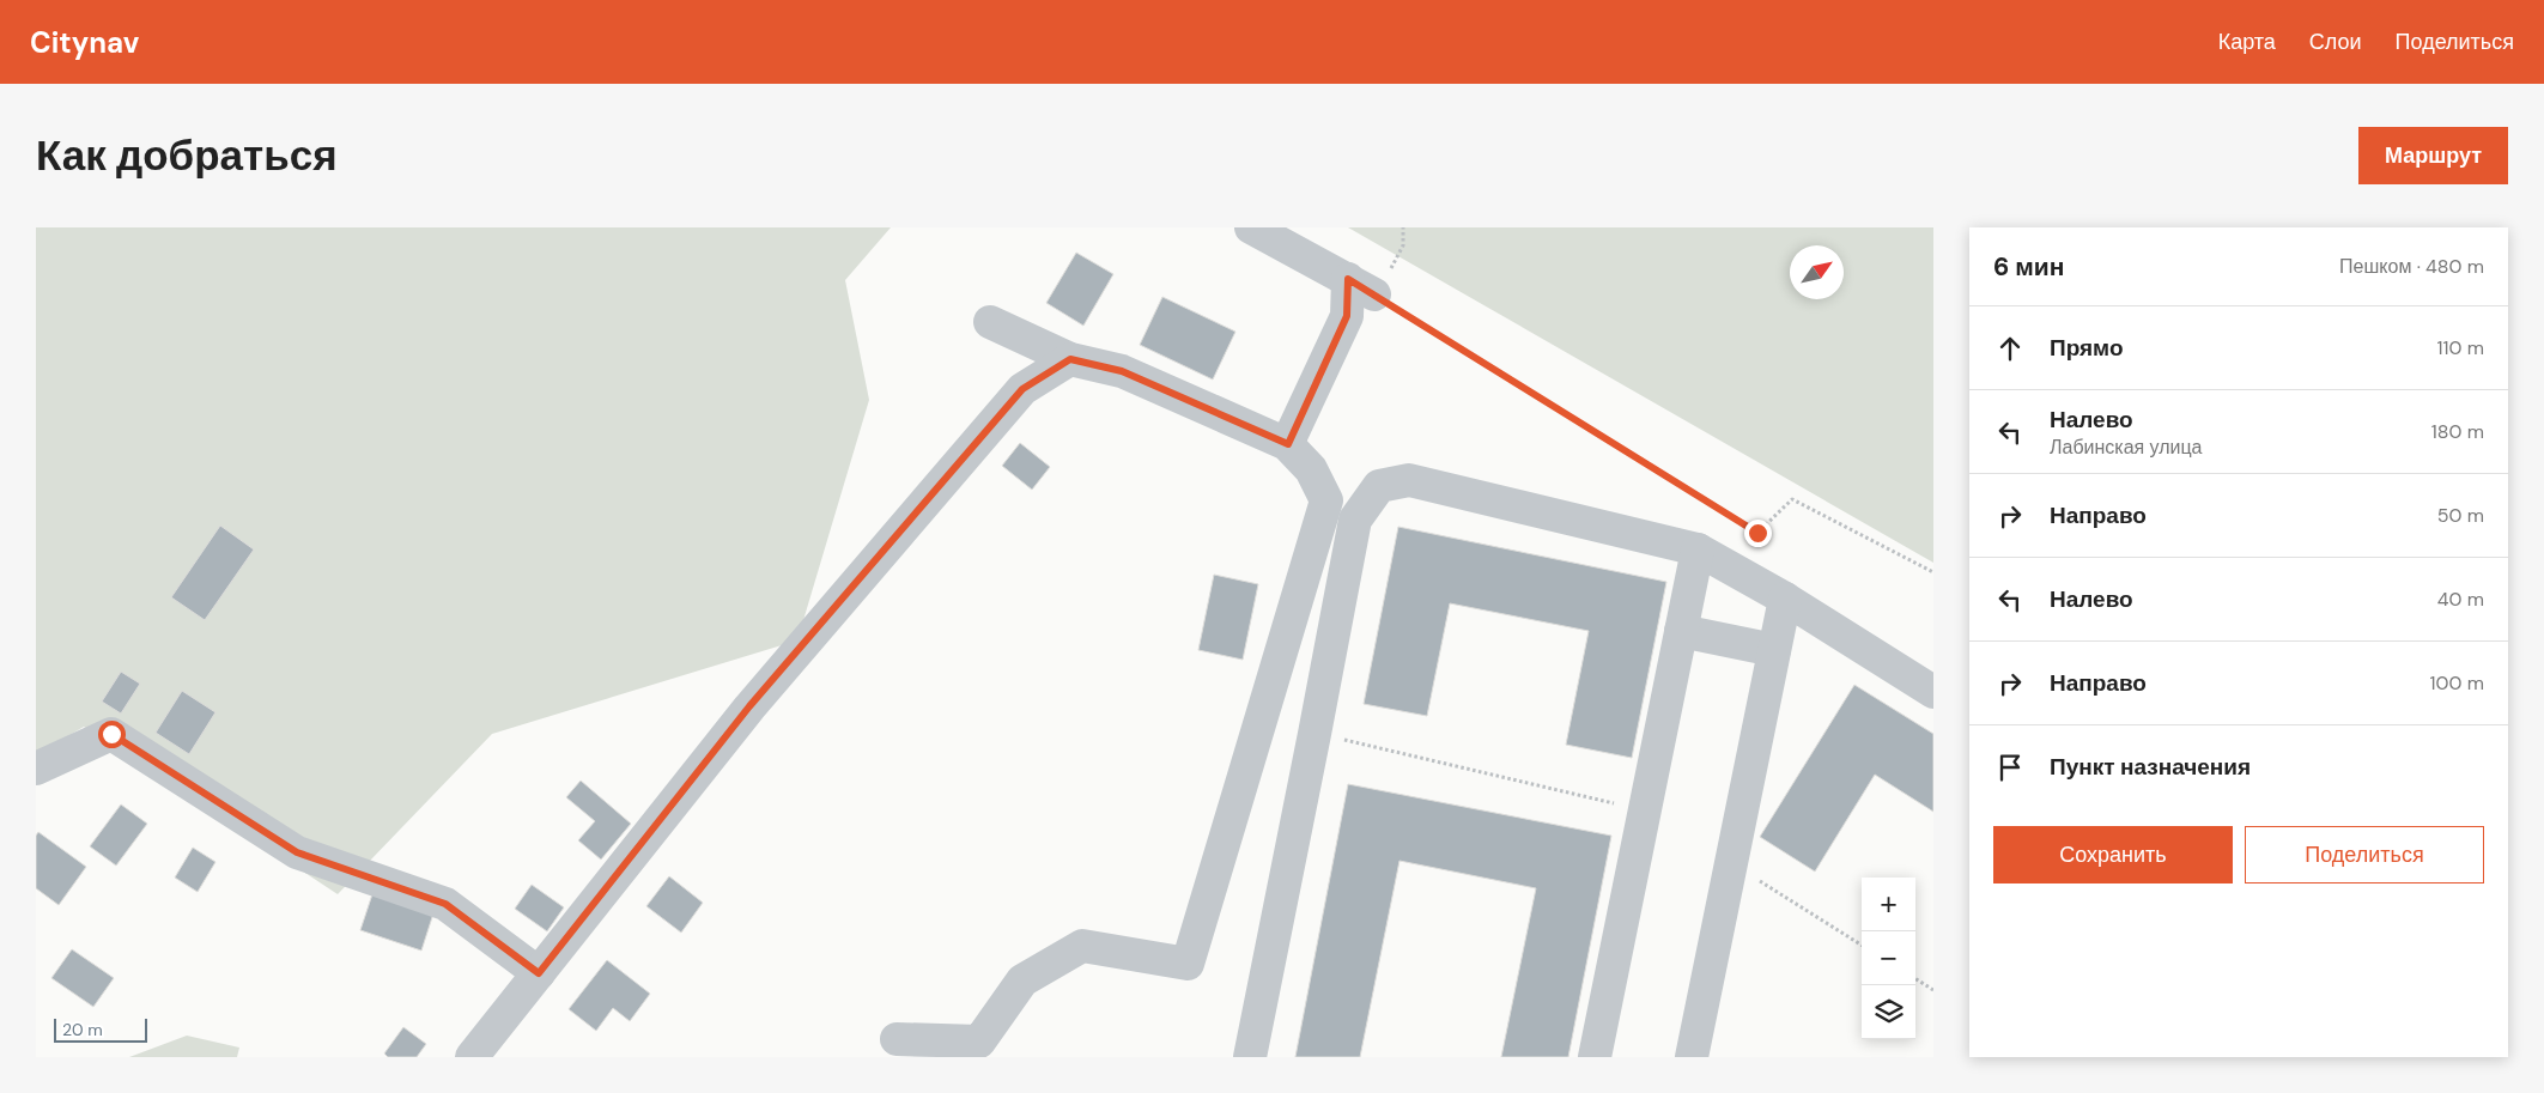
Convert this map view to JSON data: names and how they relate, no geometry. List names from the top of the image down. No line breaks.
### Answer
{"scale_bar":"20 m","north":"top right","page":{"header":"Citynav","nav":["Карта","Слои","Поделиться"],"buttons":["Маршрут",["Сохранить","Поделиться"]],"title":"Как добраться","heading":["6 мин","Пешком · 480 m"],"list":[["Прямо","110 m"],["Налево","Лабинская улица","180 m"],["Направо","50 m"],["Налево","40 m"],["Направо","100 m"],"Пункт назначения"],"map_buttons":["+","−"],"scale":"20 m"}}
